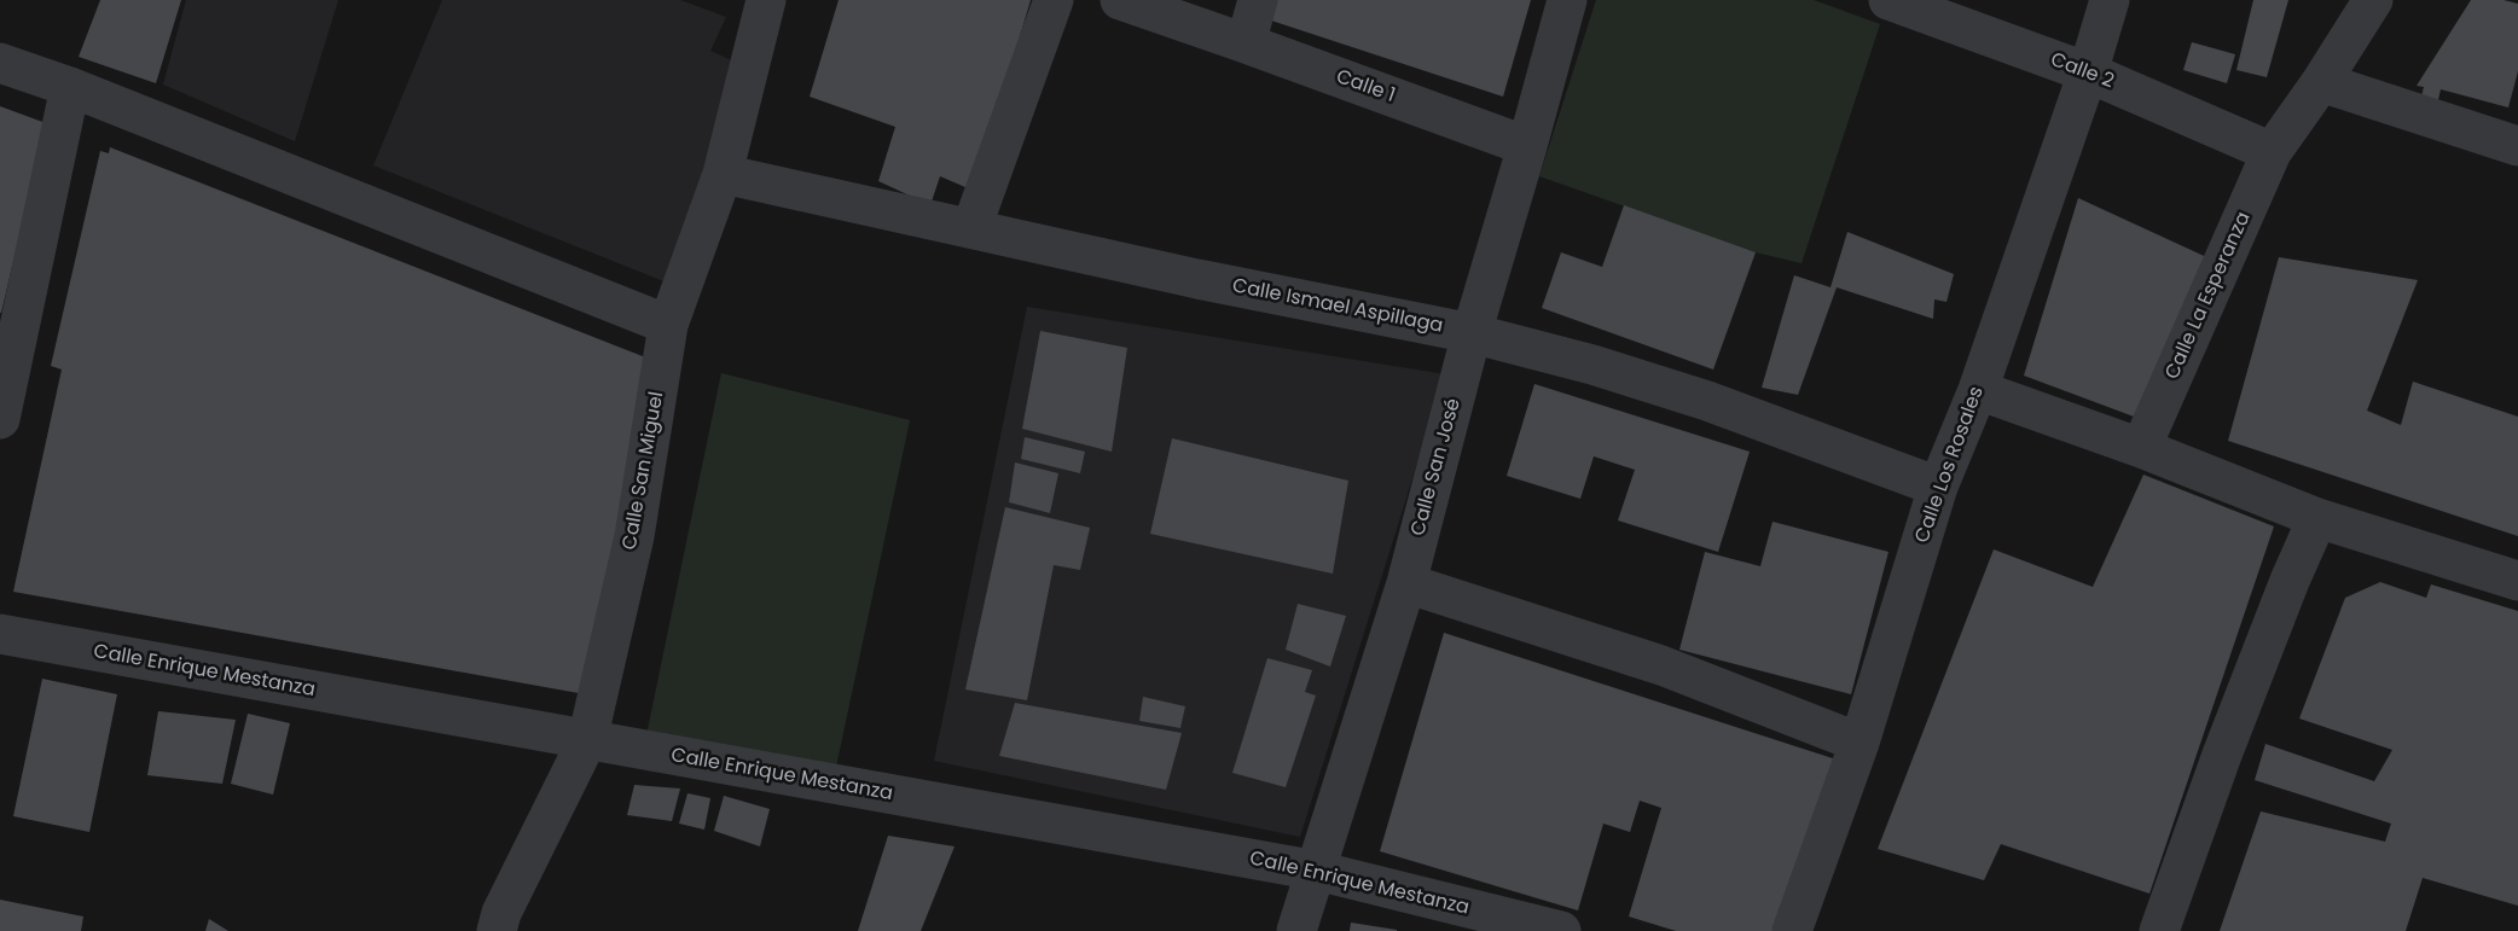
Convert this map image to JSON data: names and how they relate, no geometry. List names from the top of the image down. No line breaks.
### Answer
{"streets":{"street":["Calle 2","Calle 1","Calle La Esperanza","Calle Ismael Aspillaga","Calle Los Rosales","Calle San José","Calle San Miguel","Calle Enrique Mestanza"]},"crossings":[["Calle 2","Calle La Esperanza"],["Calle 2","Calle Los Rosales"],["Calle 1","Calle San José"],["Calle Ismael Aspillaga","Calle Los Rosales"],["Calle Ismael Aspillaga","Calle San José"],["Calle Ismael Aspillaga","Calle San Miguel"],["Calle San José","Calle Enrique Mestanza"],["Calle San Miguel","Calle Enrique Mestanza"]]}
